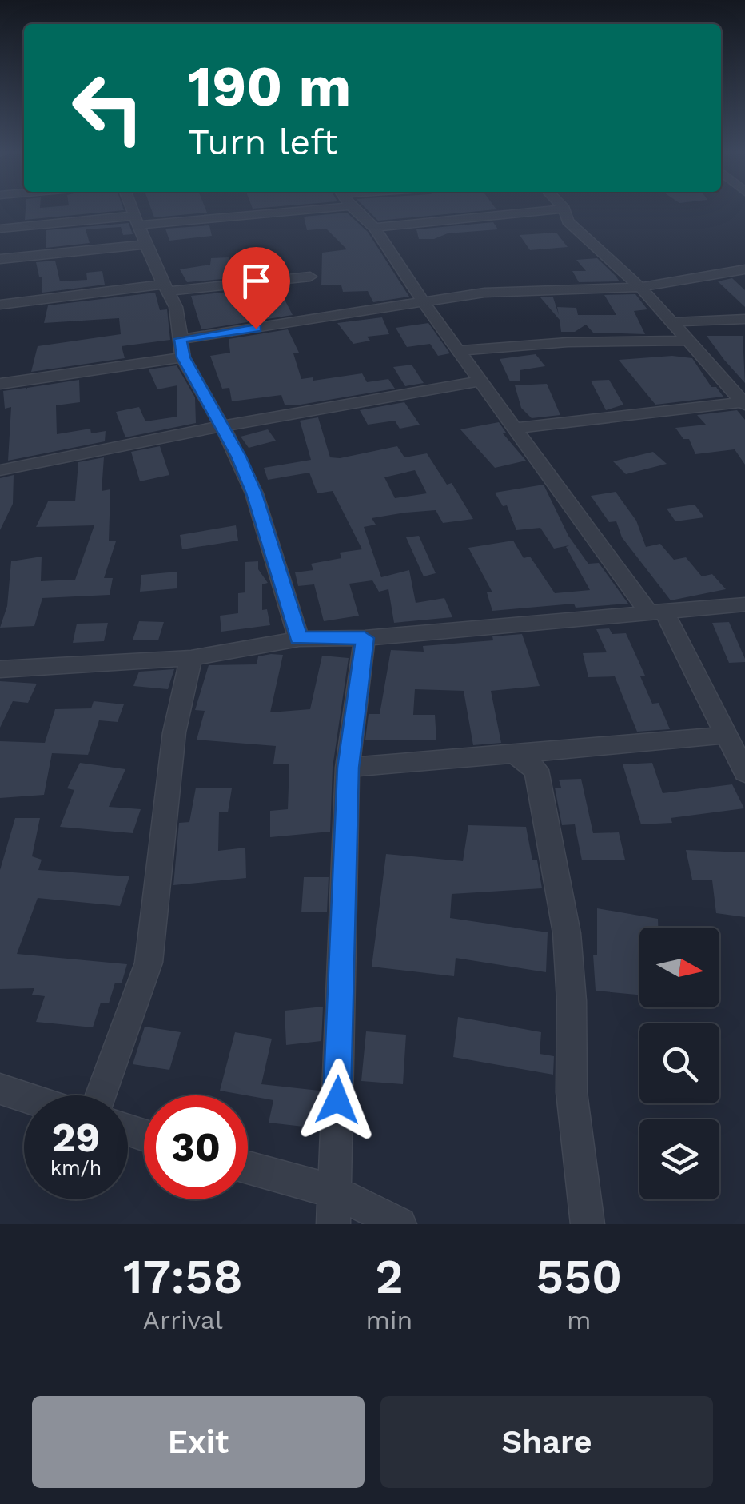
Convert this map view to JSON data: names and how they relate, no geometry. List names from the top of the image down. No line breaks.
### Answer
{"north":"right","page":{"turn":["190 m","Turn left"],"speed":"29 km/h","limit":"30","eta":["17:58","Arrival","2","min","550","m"],"buttons":["Exit","Share"]}}
